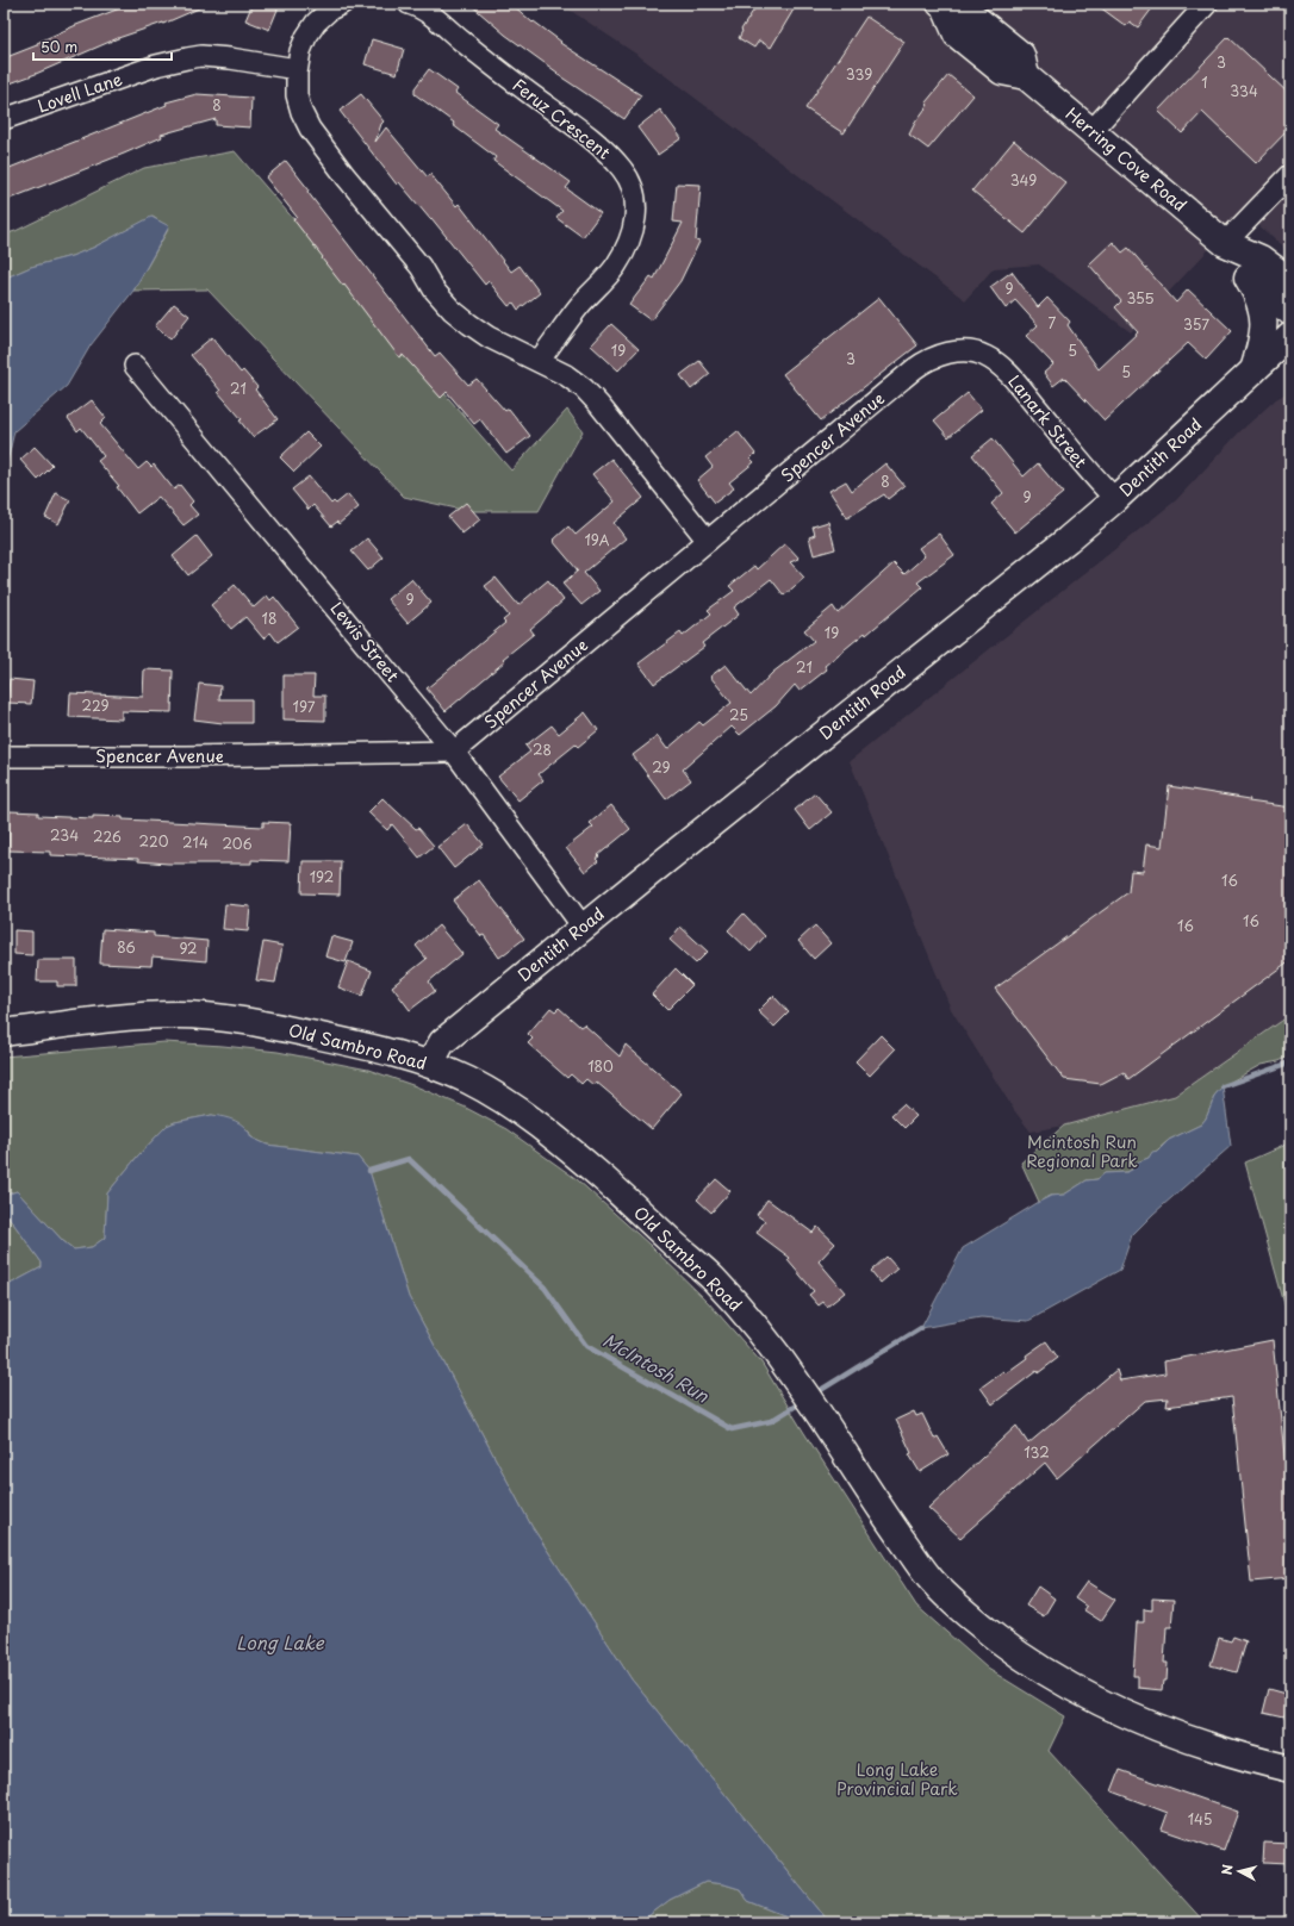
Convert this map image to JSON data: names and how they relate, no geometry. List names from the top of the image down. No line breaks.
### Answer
{"streets":{"main road":["Herring Cove Road","Dentith Road","Old Sambro Road"],"street":["Lovell Lane","Feruz Crescent","Lanark Street","Spencer Avenue","Lewis Street"]},"crossings":[["Lanark Street","Spencer Avenue"],["Lanark Street","Dentith Road"],["Spencer Avenue","Lewis Street"],["Dentith Road","Lewis Street"],["Dentith Road","Old Sambro Road"]],"water":["McIntosh Run","Long Lake"],"parks":["Mcintosh Run Regional Park","Long Lake Provincial Park"],"house_numbers":["3","339","1","334","8","349","9","355","7","357","19","5","3","5","21","8","9","19A","9","18","19","21","229","197","25","28","29","234","226","220","214","206","192","16","16","16","86","92","180","132","145"],"scale_bar":"50 m","north":"left"}
